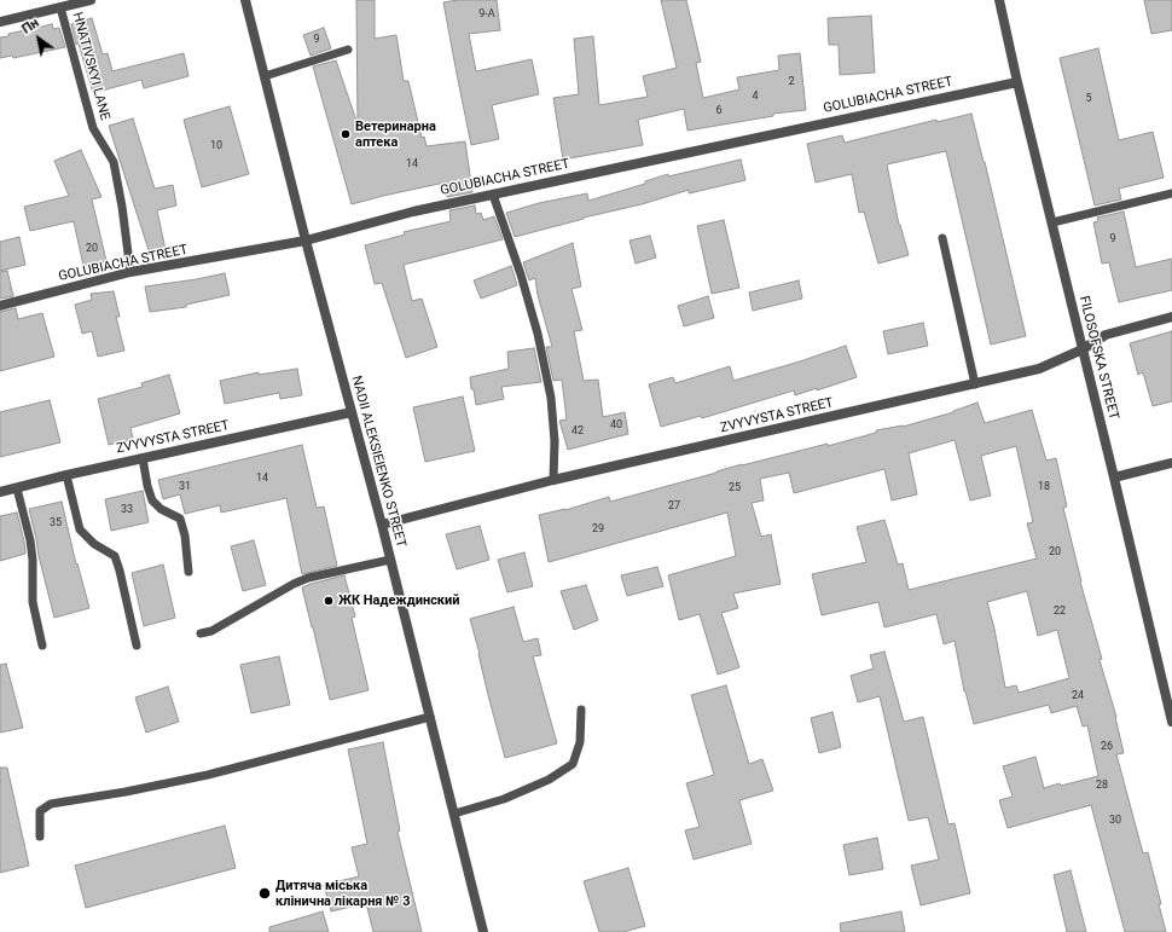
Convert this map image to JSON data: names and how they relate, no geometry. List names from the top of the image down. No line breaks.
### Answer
{"streets":{"street":["GOLUBIACHA STREET","FILOSOFSKA STREET","ZVYVYSTA STREET","NADII ALEKSIEIENKO STREET"],"lane":["HNATIVSKYI LANE"]},"crossings":[["HNATIVSKYI LANE","GOLUBIACHA STREET"],["GOLUBIACHA STREET","FILOSOFSKA STREET"],["GOLUBIACHA STREET","NADII ALEKSIEIENKO STREET"],["FILOSOFSKA STREET","ZVYVYSTA STREET"],["ZVYVYSTA STREET","NADII ALEKSIEIENKO STREET"]],"places":["Ветеринарна аптека","ЖК Надеждинский","Дитяча міська клінична лікарня № 3"],"house_numbers":["9-А","9","2","4","5","6","10","14","9","20","40","42","14","31","18","25","27","33","35","29","20","22","24","26","28","30"],"north":"top left"}
